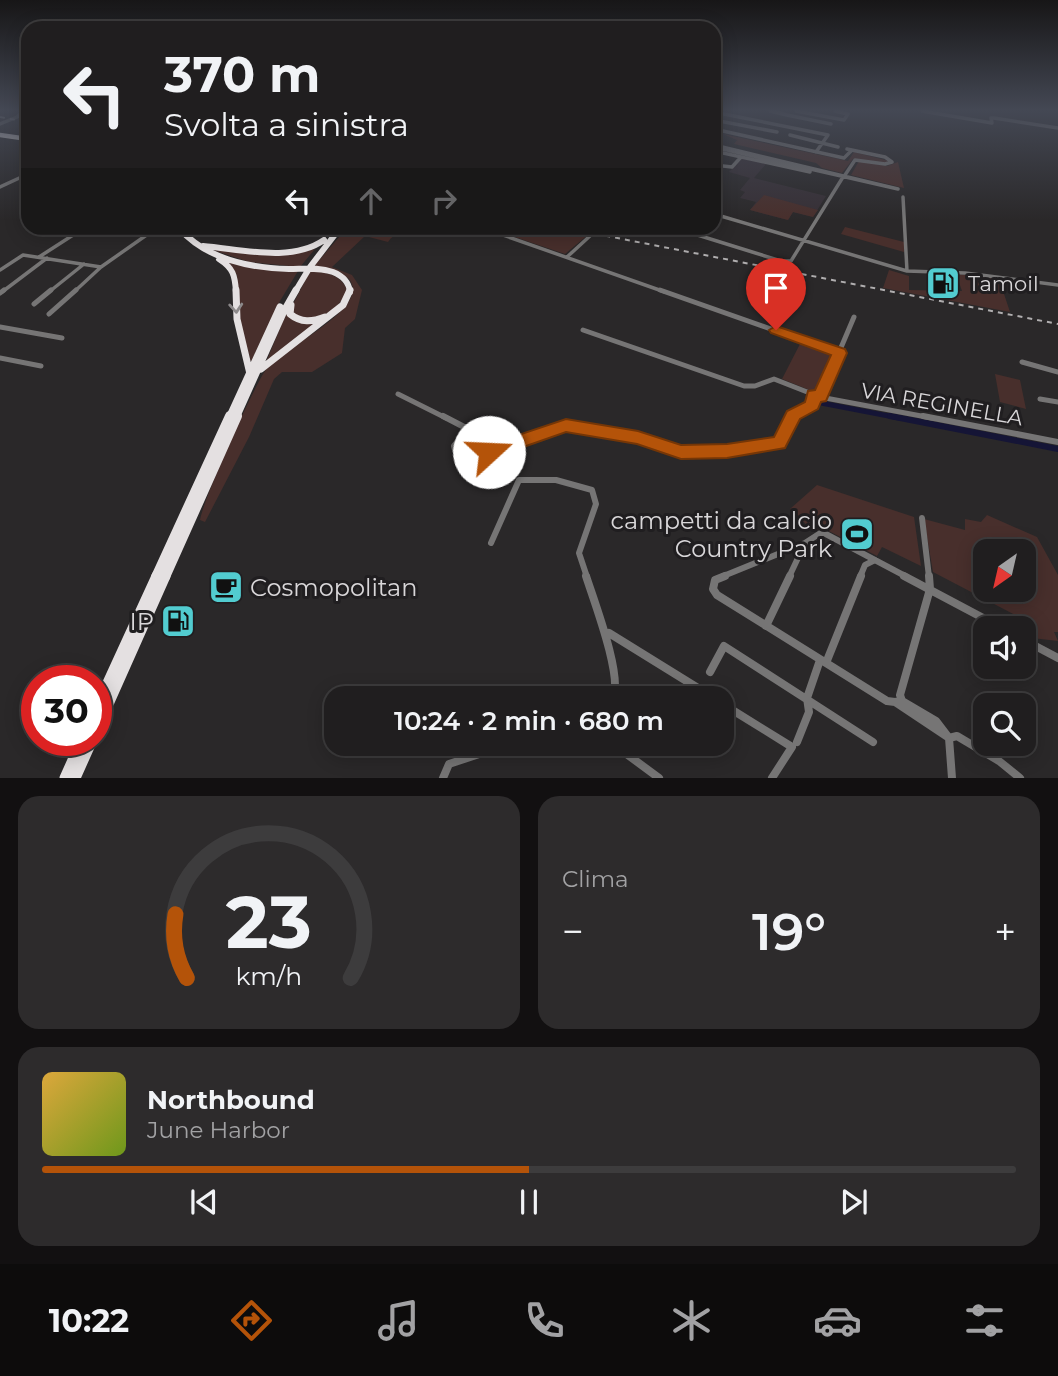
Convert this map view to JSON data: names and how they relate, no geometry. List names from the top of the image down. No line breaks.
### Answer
{"streets":{"street":["VIA REGINELLA"]},"places":{"fuel station":["Tamoil","IP"],"sports":["campetti da calcio Country Park"],"cafe":["Cosmopolitan"]},"north":"bottom left","page":{"turn":["370 m","Svolta a sinistra"],"limit":"30","trip":"10:24 · 2 min · 680 m","tile":"Clima","heat":["−","19°","+"],"song":["Northbound","June Harbor"],"tabs":"10:22","gauge":["23","km/h"]}}
